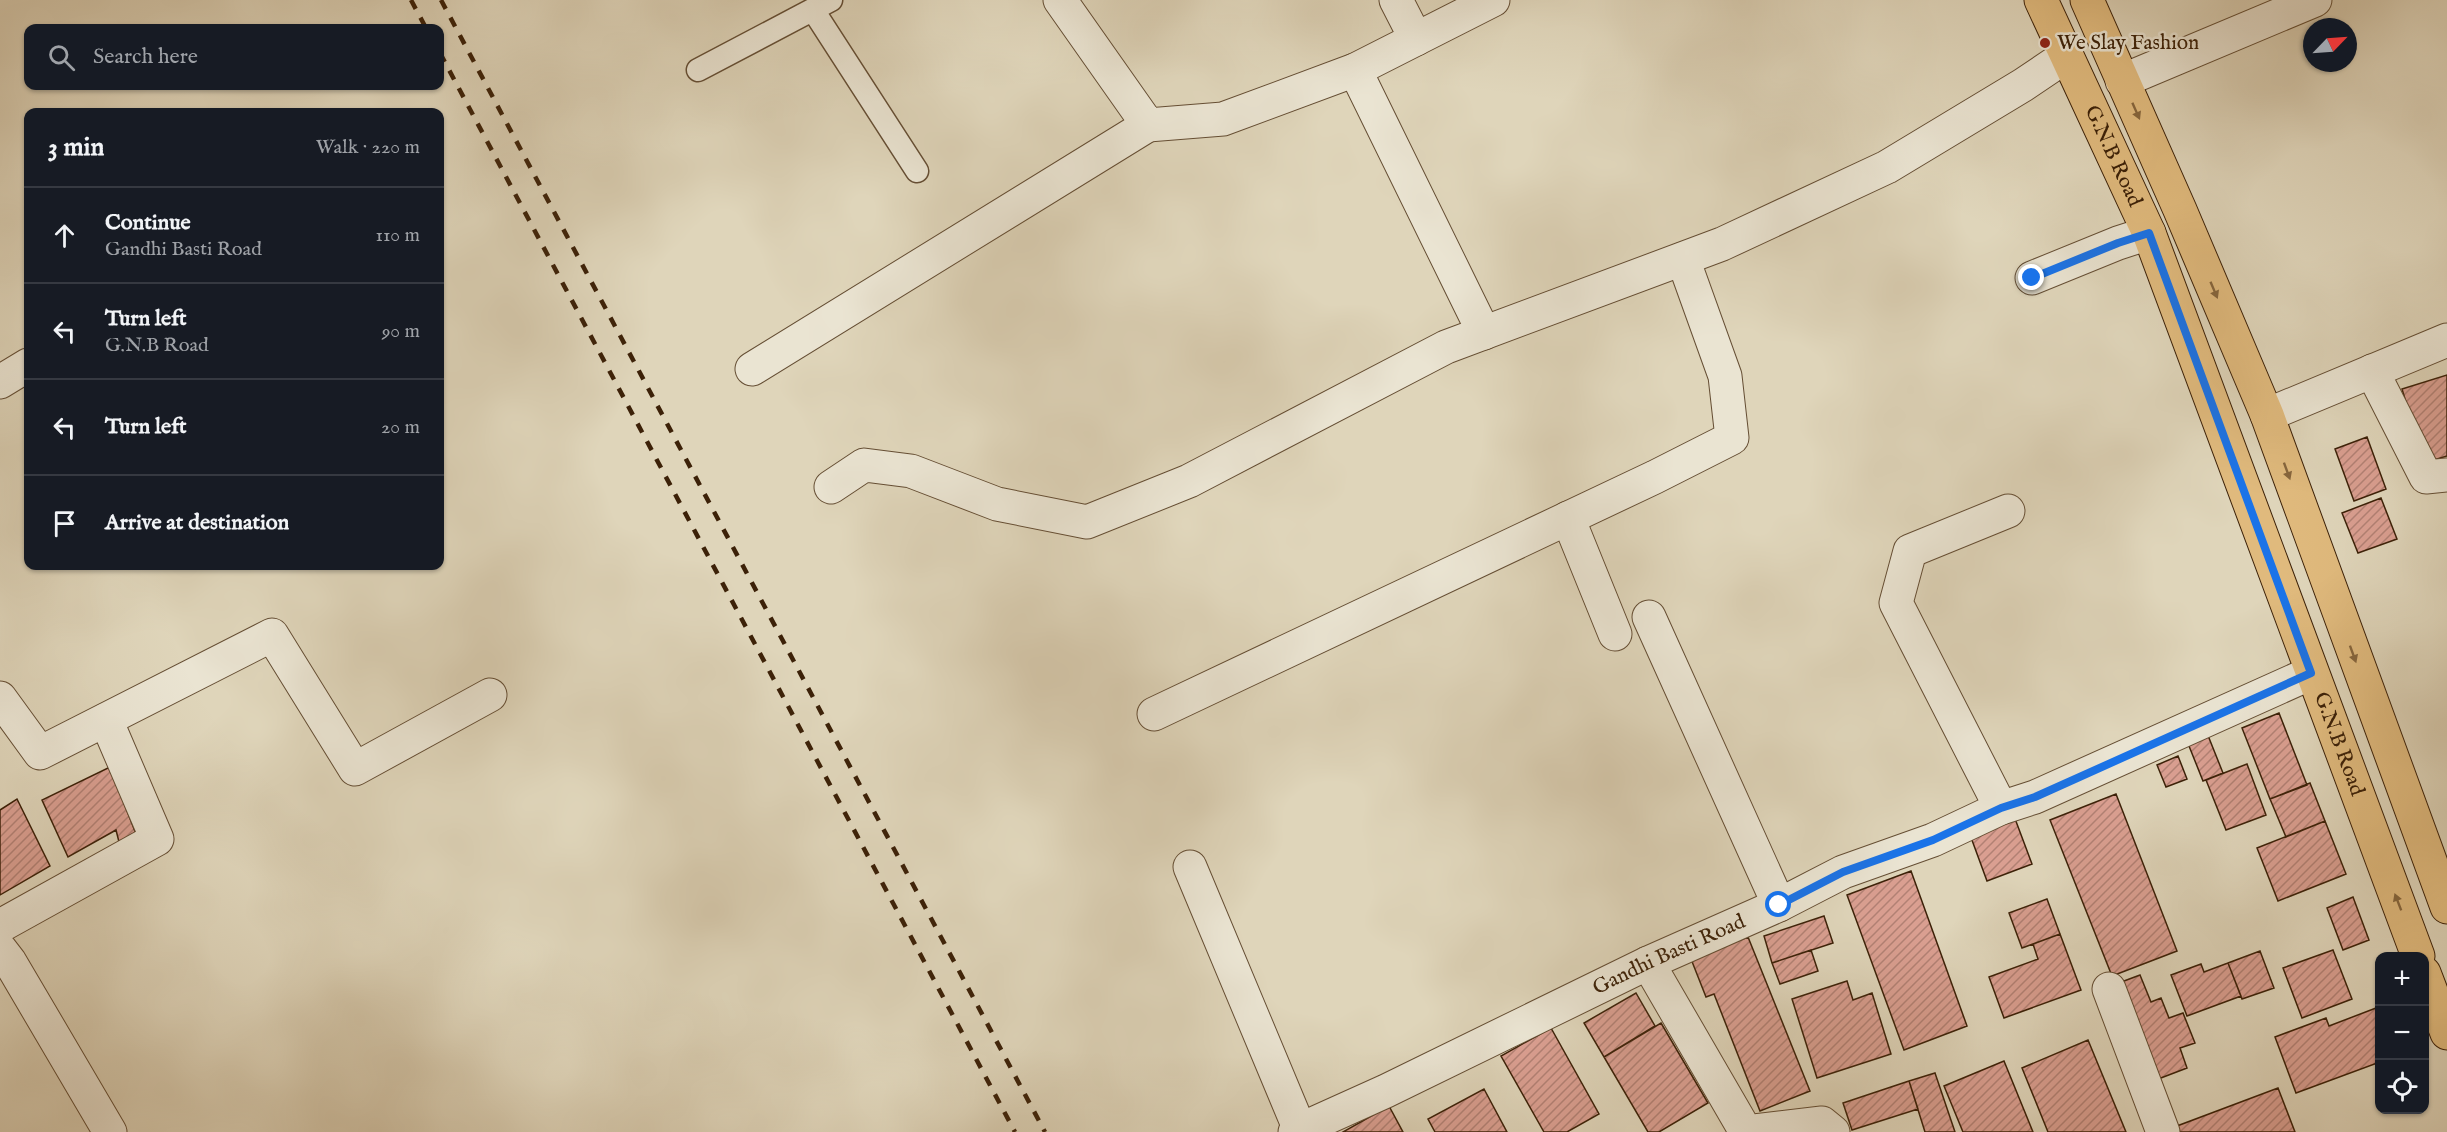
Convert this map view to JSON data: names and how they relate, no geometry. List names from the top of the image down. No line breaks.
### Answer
{"streets":{"main road":["G.N.B Road"],"street":["Gandhi Basti Road"]},"crossings":[["G.N.B Road","Gandhi Basti Road"]],"places":["We Slay Fashion"],"north":"top right","page":{"search":"Search here","heading":["3 min","Walk · 220 m"],"list":[["Continue","Gandhi Basti Road","110 m"],["Turn left","G.N.B Road","90 m"],["Turn left","20 m"],"Arrive at destination"],"map_buttons":["+","−"]}}
